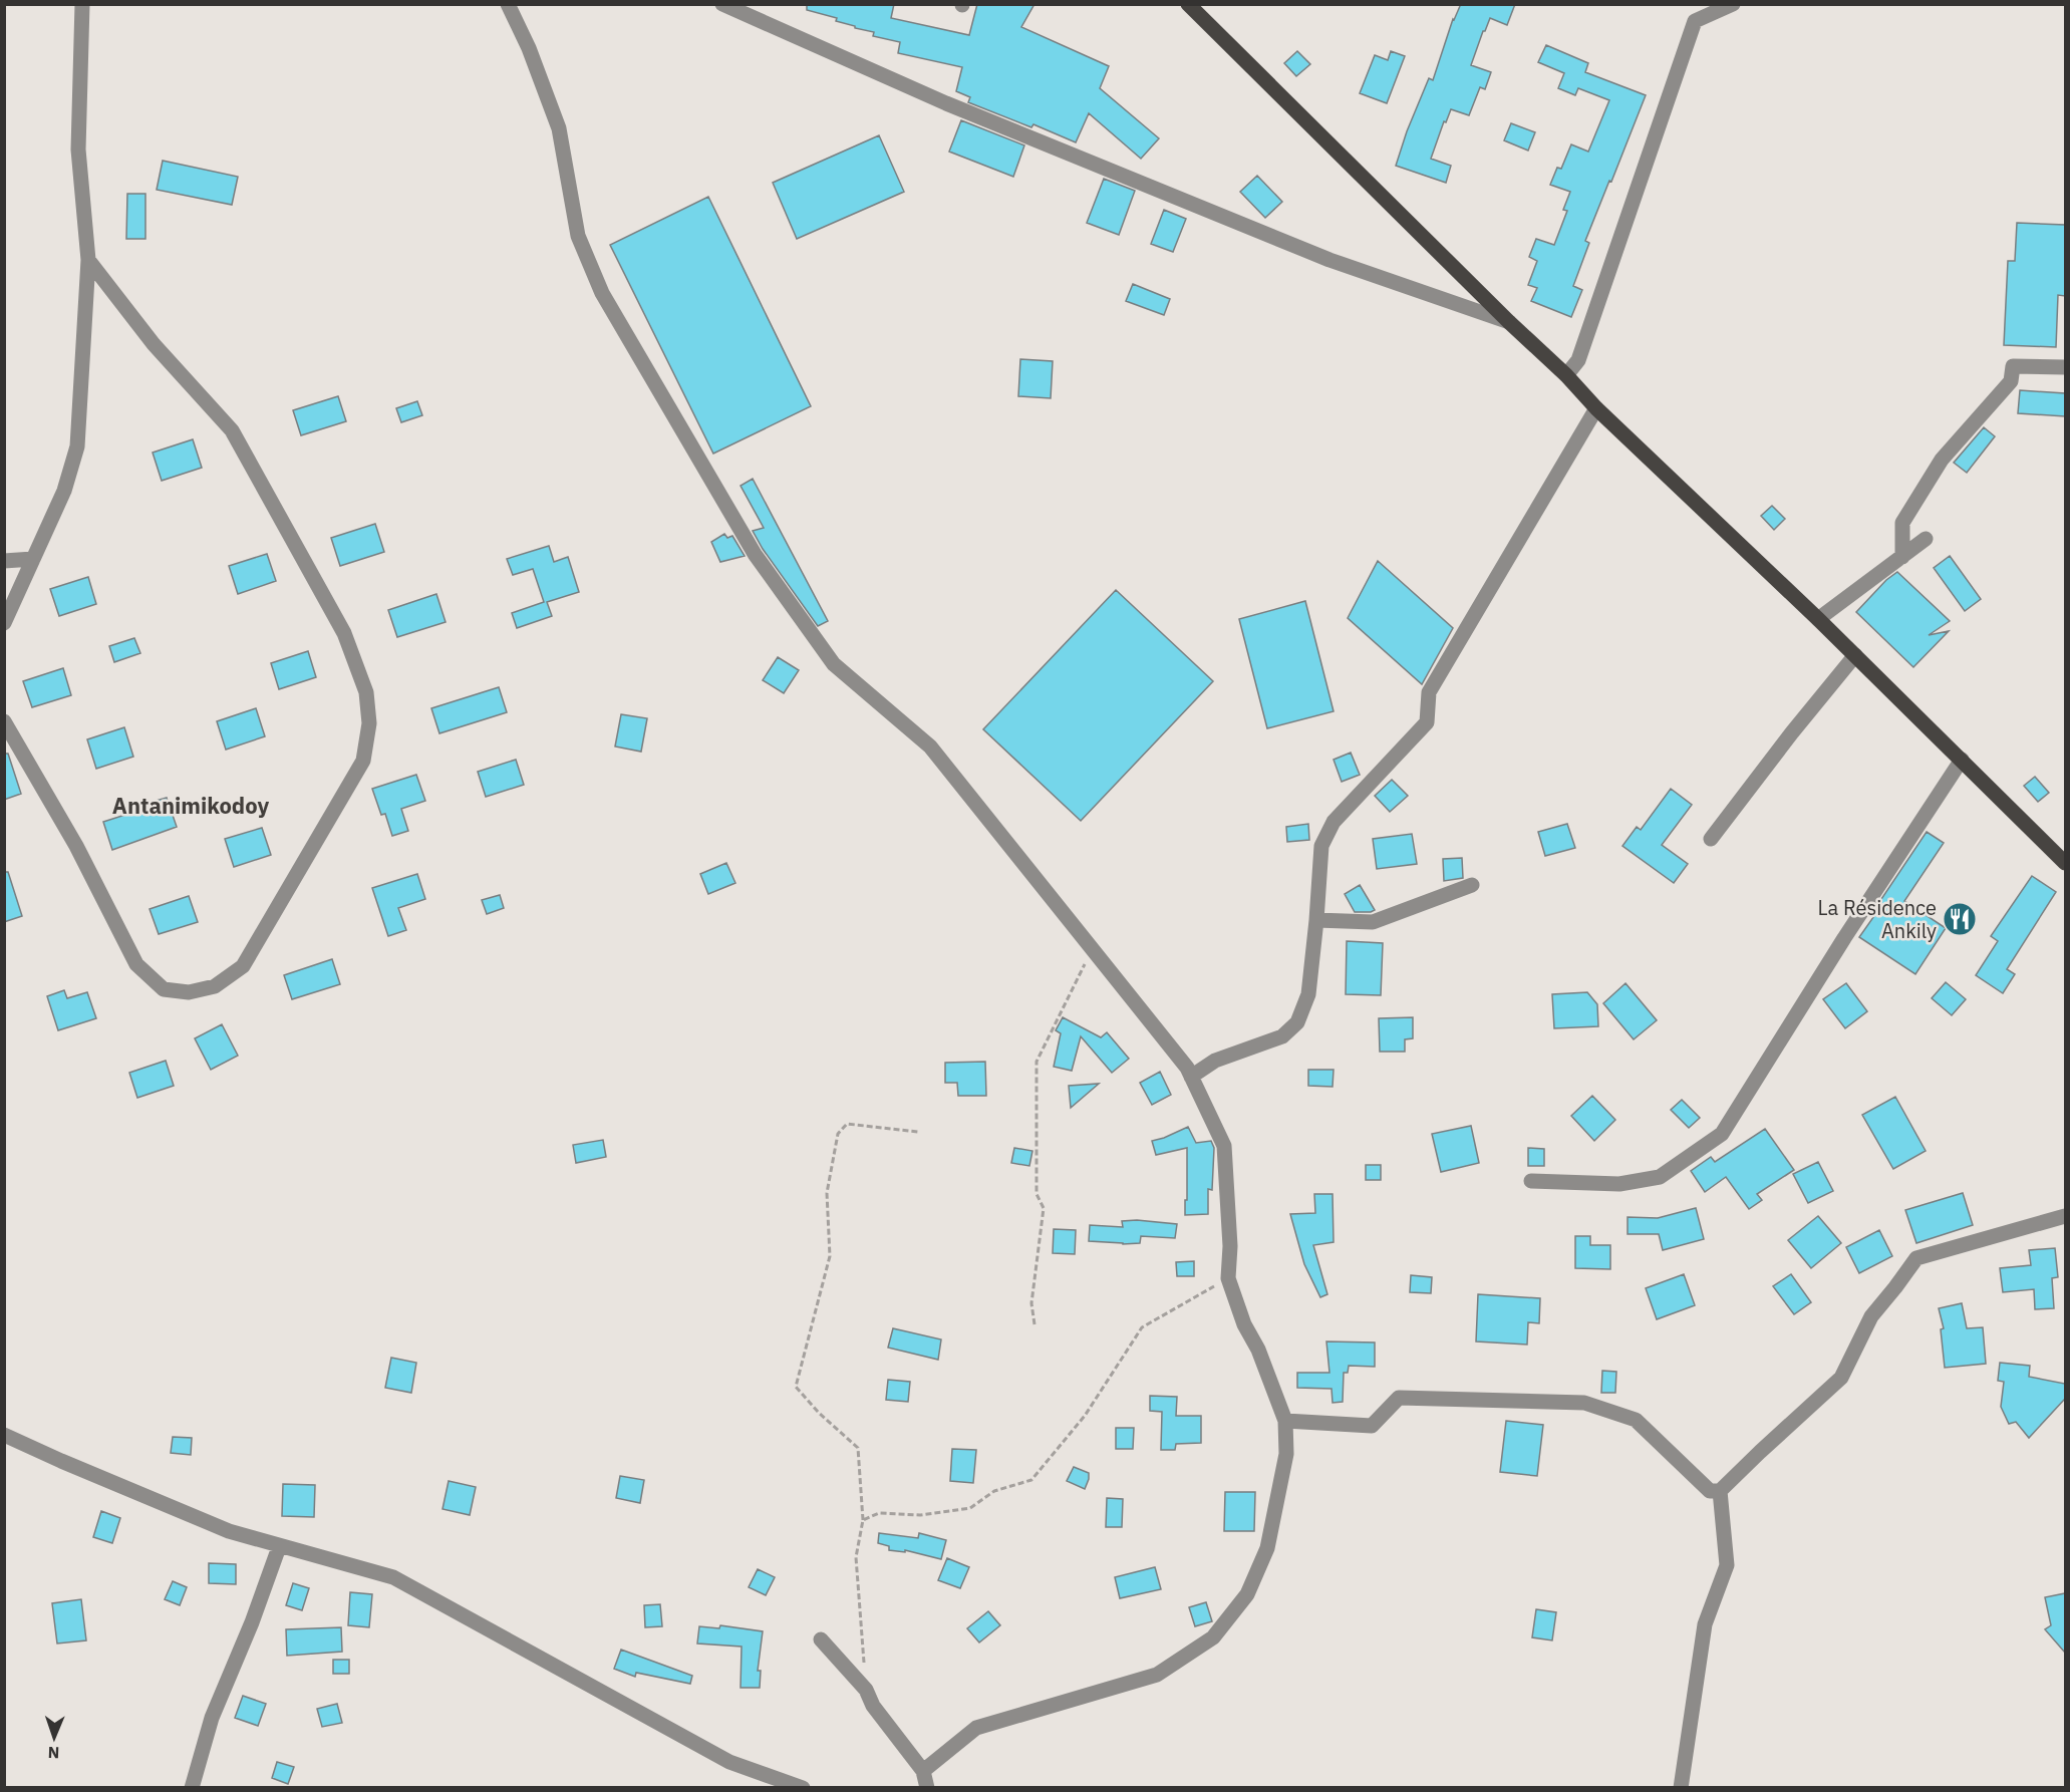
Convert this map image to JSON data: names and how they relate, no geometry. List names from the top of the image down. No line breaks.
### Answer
{"districts":["Antanimikodoy"],"places":{"restaurant":["La Résidence Ankily"]},"north":"bottom"}
